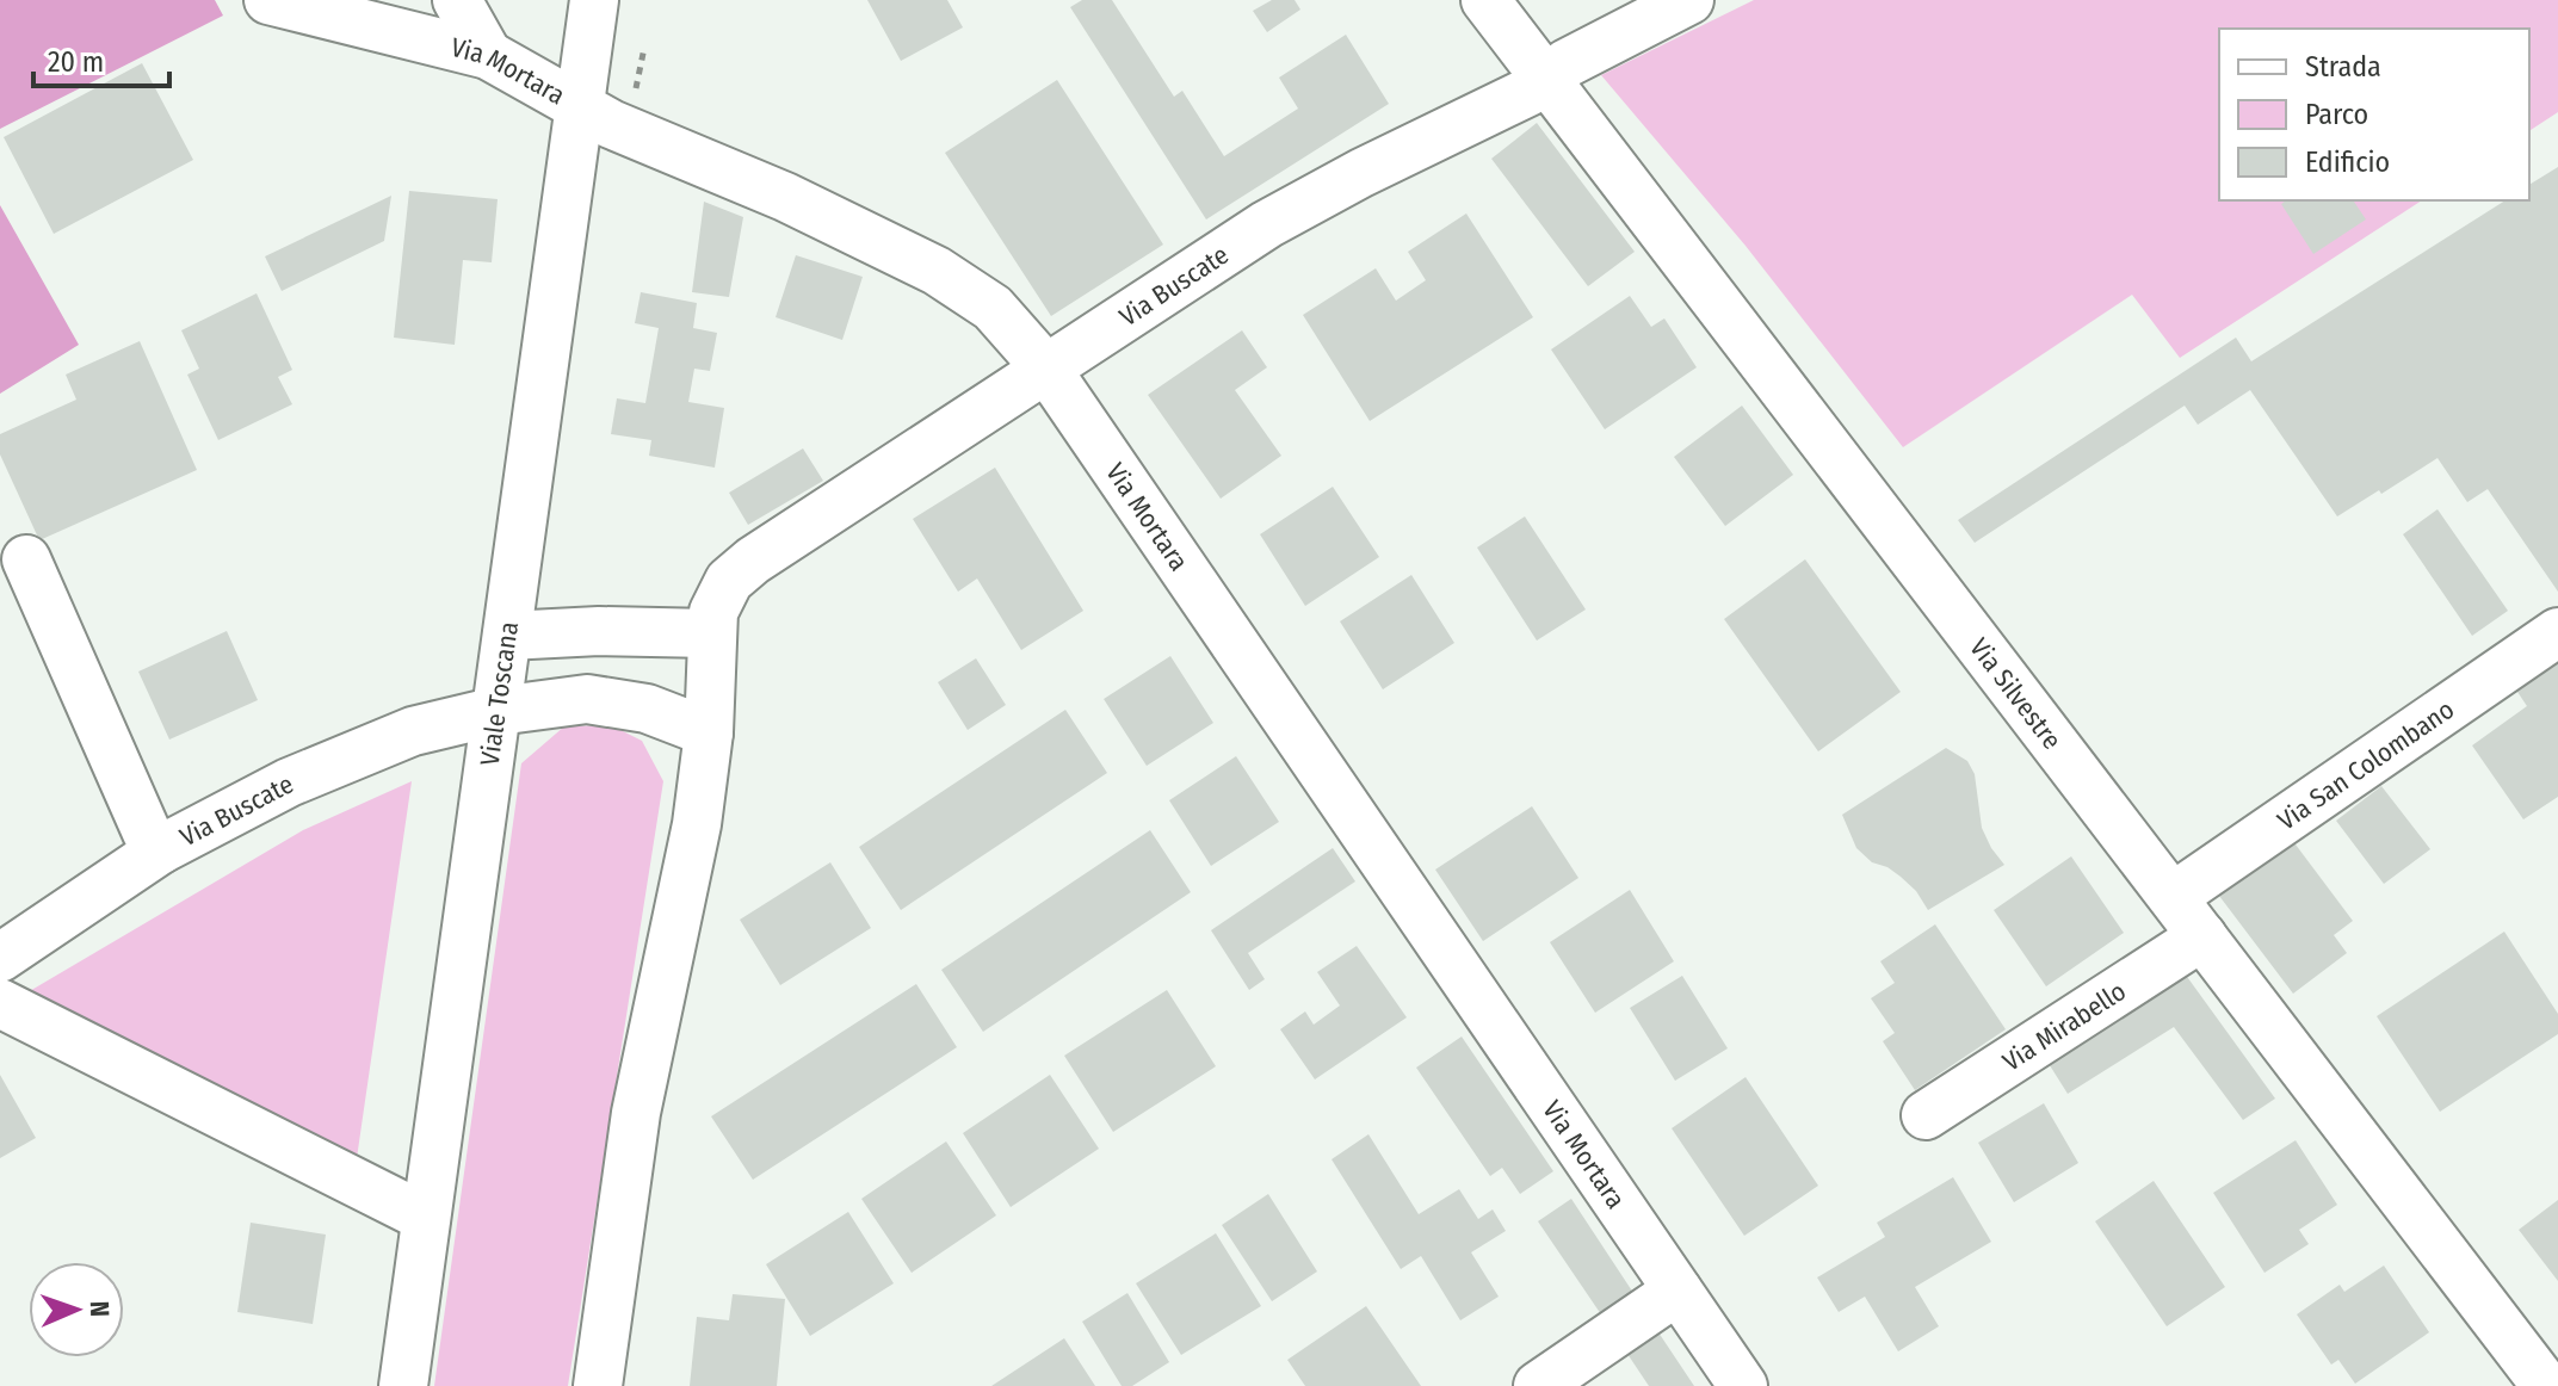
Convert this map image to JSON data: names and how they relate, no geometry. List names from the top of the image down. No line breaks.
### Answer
{"streets":{"street":["Via Mortara","Via Buscate","Viale Toscana","Via Silvestre","Via San Colombano","Via Mirabello"]},"crossings":[["Via Mortara","Via Buscate"],["Via Mortara","Viale Toscana"],["Via Buscate","Viale Toscana"],["Via Buscate","Via Silvestre"],["Via Silvestre","Via San Colombano"],["Via Silvestre","Via Mirabello"]],"legend":["Strada","Parco","Edificio"],"scale_bar":"20 m","north":"right"}
